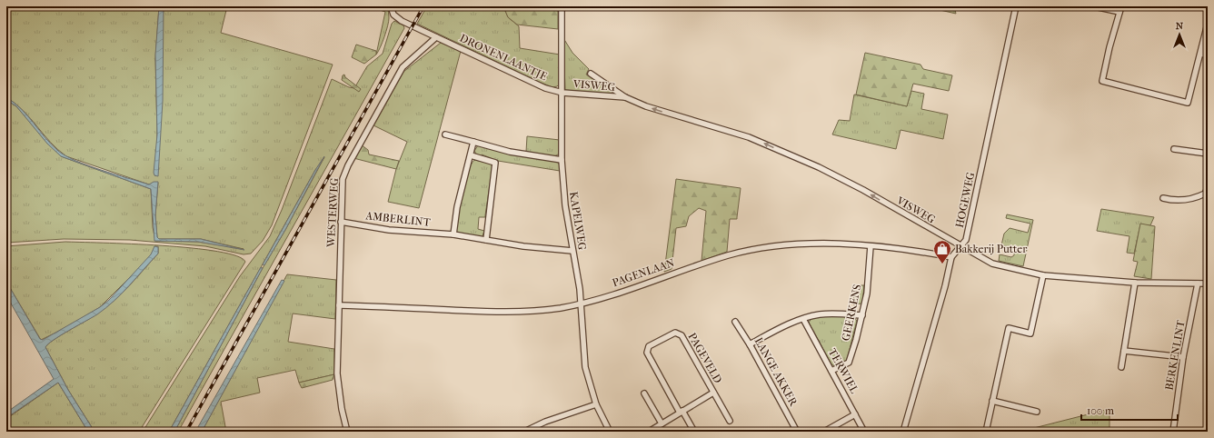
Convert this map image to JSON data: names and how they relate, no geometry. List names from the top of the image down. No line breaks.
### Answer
{"streets":{"street":["DRONENLAANTJE","VISWEG","HOGEWEG","WESTERWEG","AMBERLINT","KAPELWEG","PAGENLAAN","GEERKENS","BERKENLINT","PAGEVELD","TERWIEL","LANGE AKKER"]},"crossings":[["DRONENLAANTJE","VISWEG"],["DRONENLAANTJE","WESTERWEG"],["DRONENLAANTJE","KAPELWEG"],["VISWEG","HOGEWEG"],["VISWEG","KAPELWEG"],["VISWEG","BERKENLINT"],["HOGEWEG","PAGENLAAN"],["WESTERWEG","AMBERLINT"],["WESTERWEG","PAGENLAAN"],["AMBERLINT","KAPELWEG"],["KAPELWEG","PAGENLAAN"],["PAGENLAAN","GEERKENS"],["GEERKENS","TERWIEL"]],"one_way":["VISWEG"],"places":{"shop":["Bakkerij Putter"]},"scale_bar":"100 m","north":"top"}
